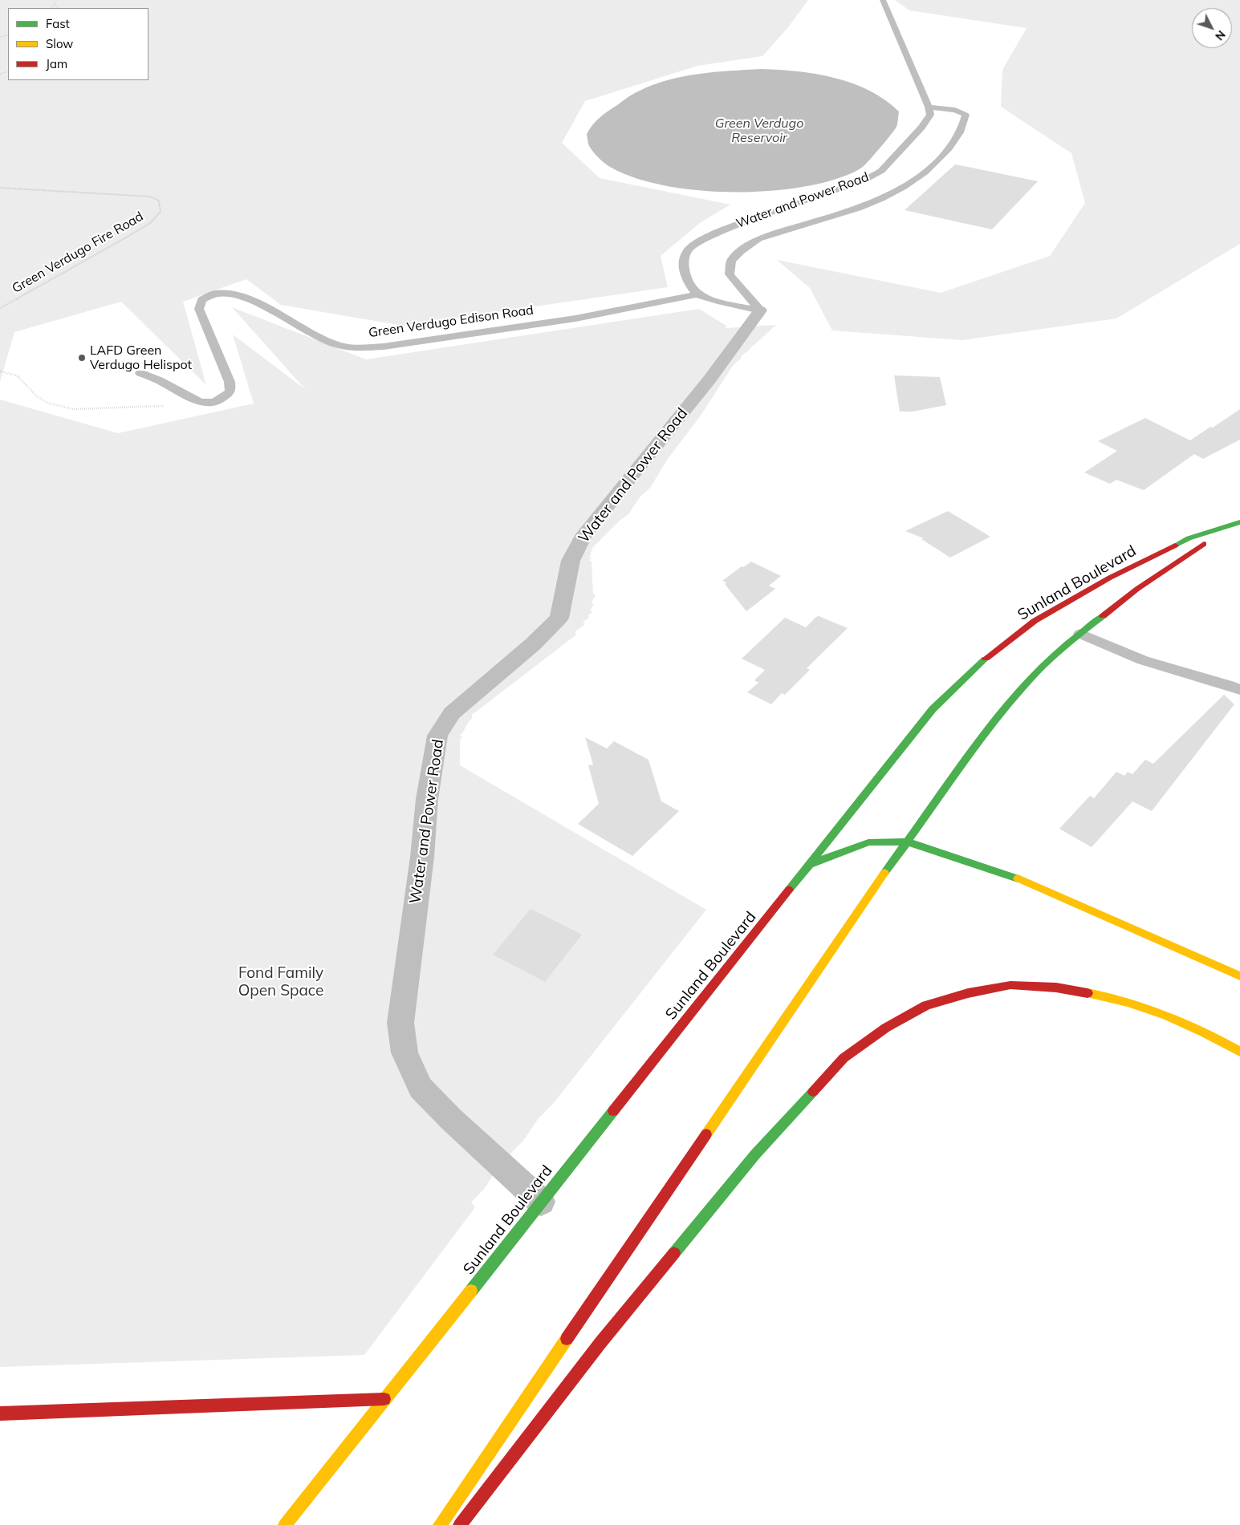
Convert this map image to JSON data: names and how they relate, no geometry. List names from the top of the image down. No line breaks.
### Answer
{"streets":{"main road":["Sunland Boulevard"],"street":["Water and Power Road"],"lane":["Green Verdugo Edison Road"],"path":["Green Verdugo Fire Road"]},"crossings":[["Water and Power Road","Green Verdugo Edison Road"],["Water and Power Road","Sunland Boulevard"]],"water":["Green Verdugo Reservoir"],"parks":["Fond Family Open Space"],"places":["LAFD Green Verdugo Helispot"],"legend":["Fast","Slow","Jam"],"north":"bottom right"}
